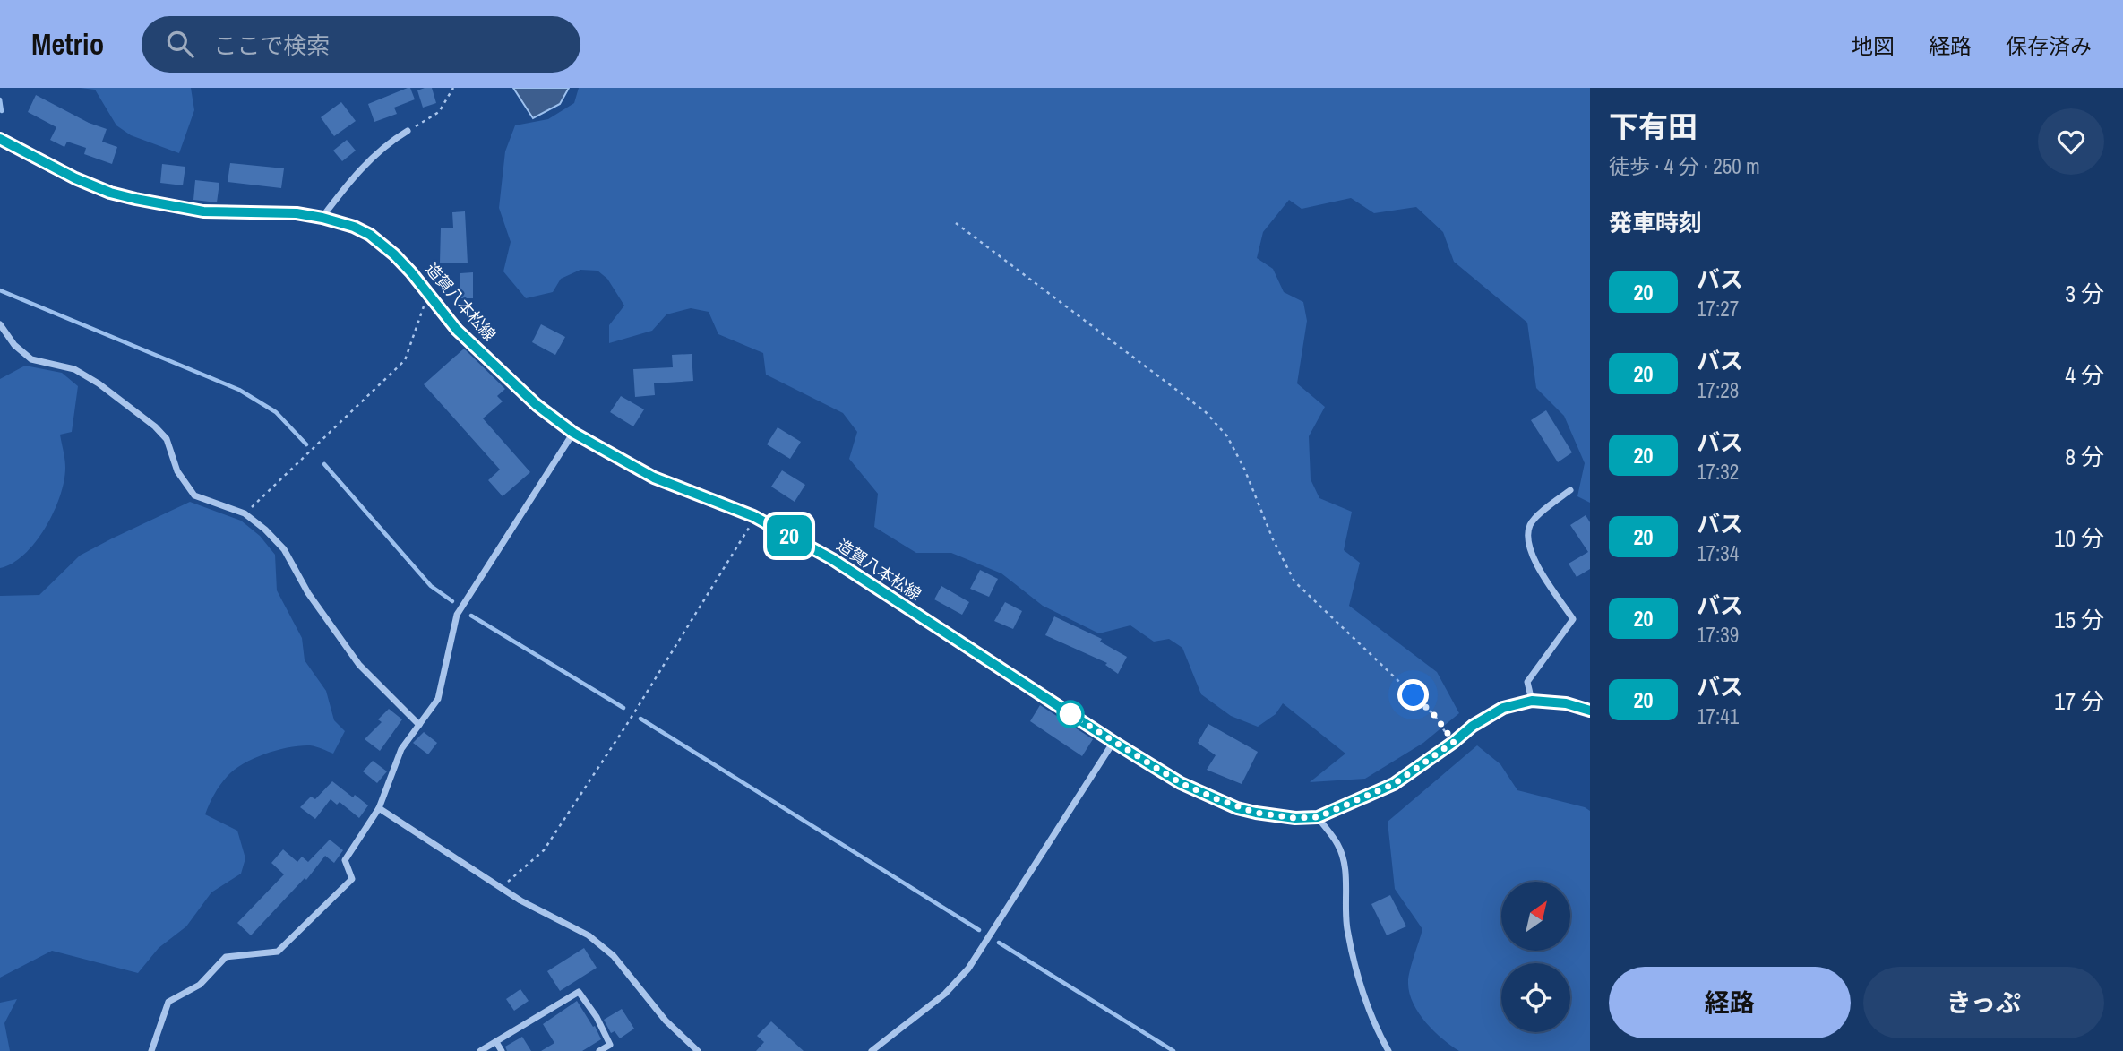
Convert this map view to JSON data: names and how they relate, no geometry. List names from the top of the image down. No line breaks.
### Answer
{"streets":{"main road":["造賀八本松線"]},"lines":["bus line 20"],"north":"top right","page":{"header":"Metrio","search":"ここで検索","nav":["地図","経路","保存済み"],"on_map":"20","heading":[["下有田","徒歩 · 4 分 · 250 m"],"発車時刻"],"list":[{"mark":"20","name":"バス","note":"17:27","value":"3 分"},{"mark":"20","name":"バス","note":"17:28","value":"4 分"},{"mark":"20","name":"バス","note":"17:32","value":"8 分"},{"mark":"20","name":"バス","note":"17:34","value":"10 分"},{"mark":"20","name":"バス","note":"17:39","value":"15 分"},{"mark":"20","name":"バス","note":"17:41","value":"17 分"}],"buttons":["経路","きっぷ"]}}
